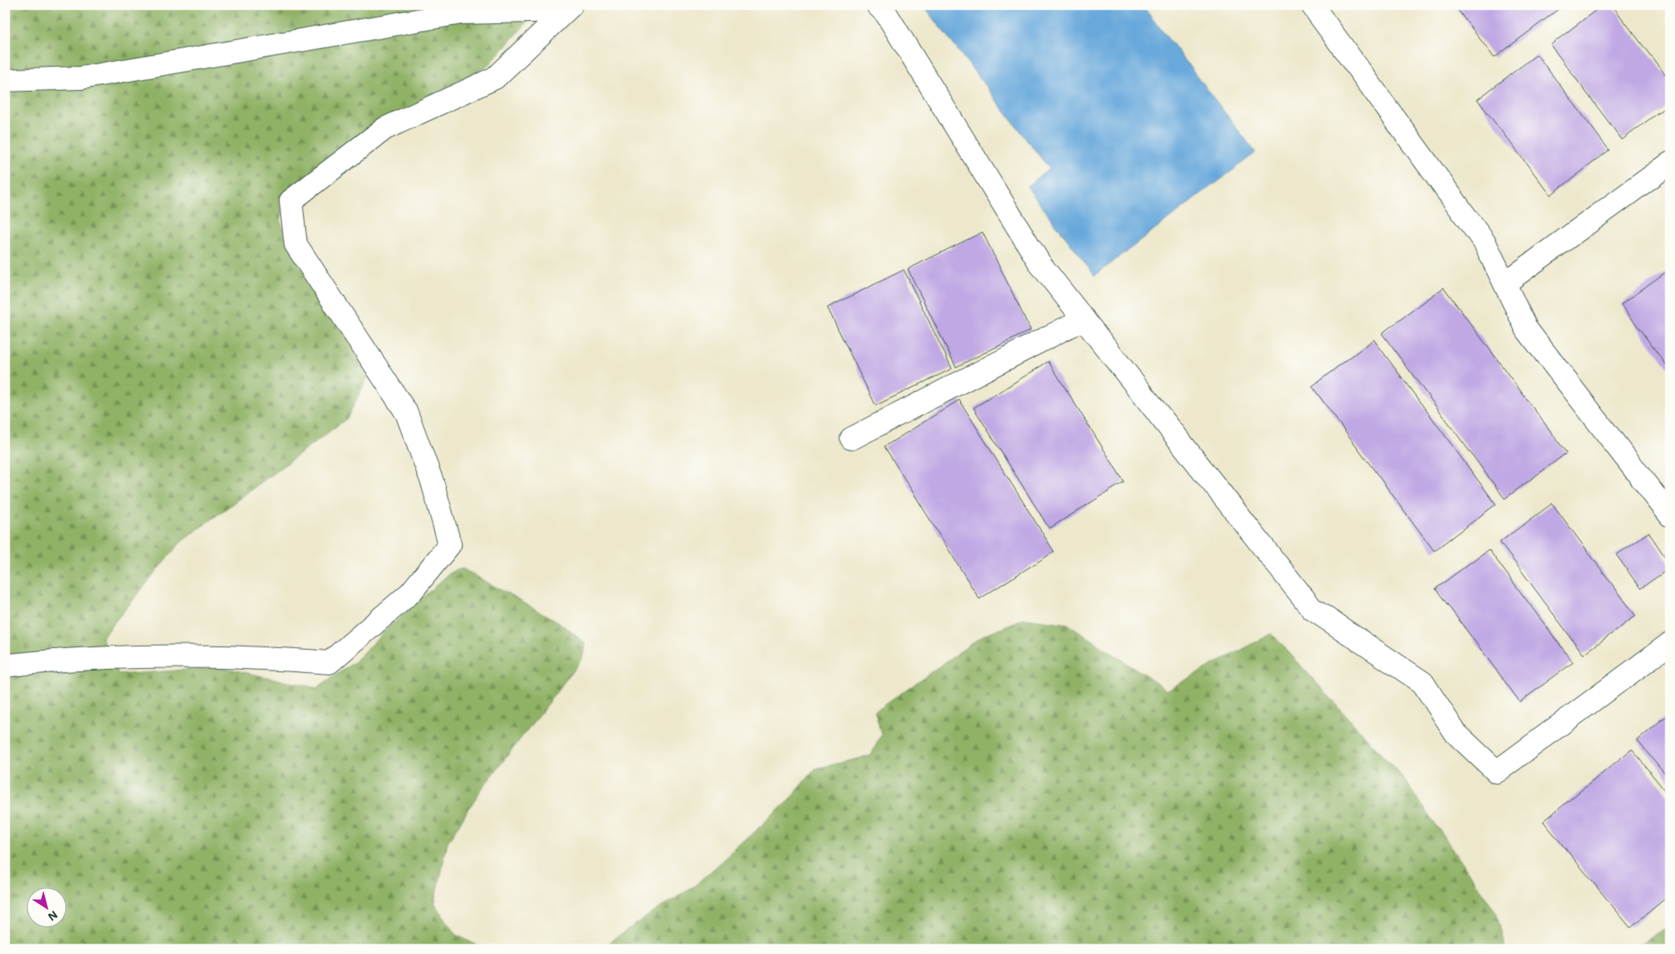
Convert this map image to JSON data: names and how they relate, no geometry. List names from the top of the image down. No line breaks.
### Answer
{"north":"bottom right"}
